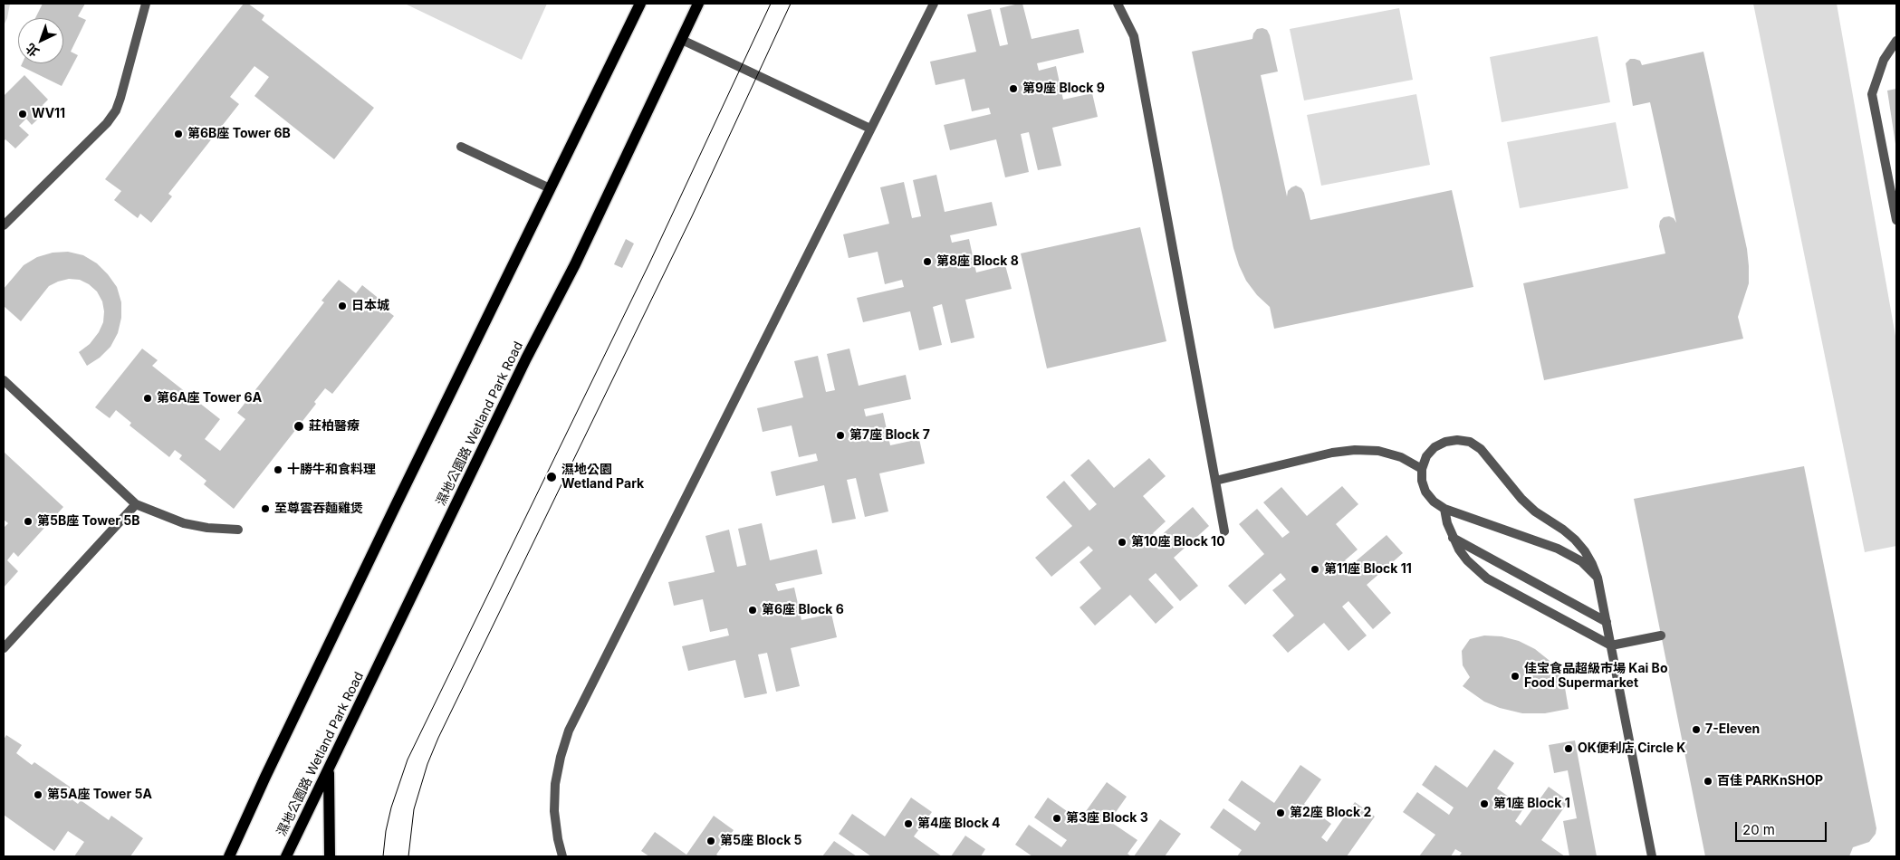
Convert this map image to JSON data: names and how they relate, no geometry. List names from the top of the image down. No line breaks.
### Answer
{"streets":{"main road":["濕地公園路 Wetland Park Road"]},"places":["第9座 Block 9","WV11","第6B座 Tower 6B","第8座 Block 8","日本城","第6A座 Tower 6A","莊柏醫療","第7座 Block 7","十勝牛和食料理","濕地公園 Wetland Park","至尊雲吞麵雞煲","第5B座 Tower 5B","第10座 Block 10","第11座 Block 11","第6座 Block 6","佳宝食品超級市場 Kai Bo Food Supermarket","7-Eleven","OK便利店 Circle K","百佳 PARKnSHOP","第5A座 Tower 5A","第1座 Block 1","第2座 Block 2","第3座 Block 3","第4座 Block 4","第5座 Block 5"],"scale_bar":"20 m","north":"bottom left"}
